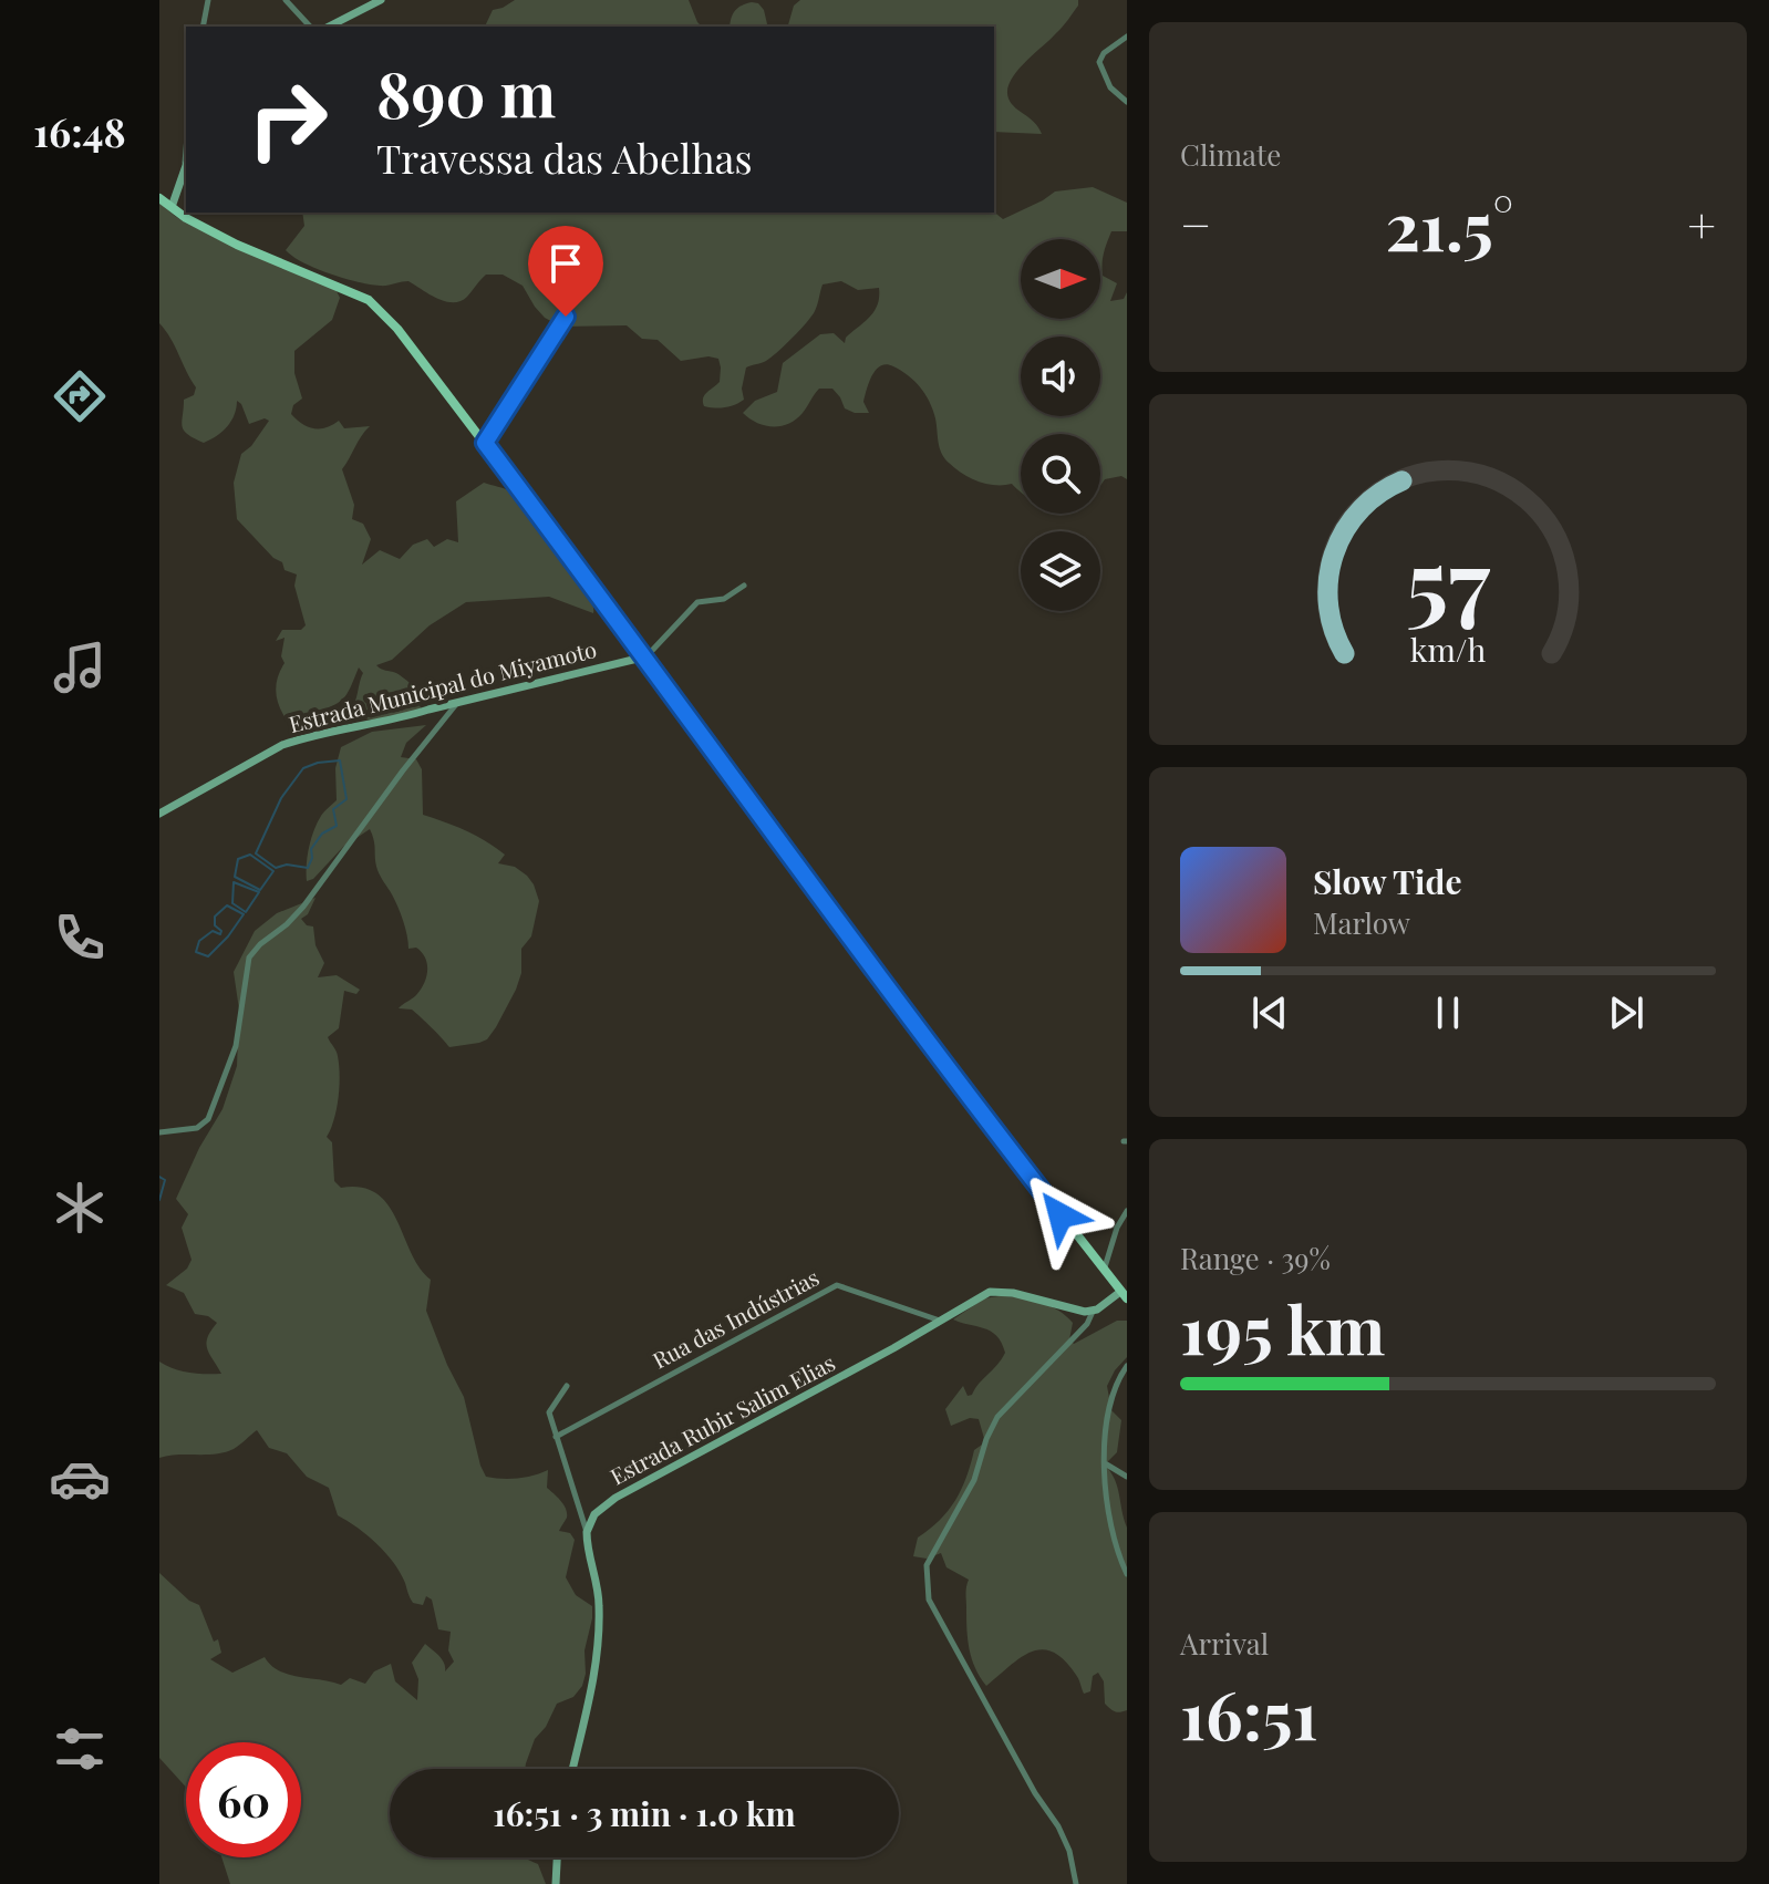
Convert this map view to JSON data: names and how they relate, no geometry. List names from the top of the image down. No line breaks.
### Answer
{"streets":{"street":["Estrada Municipal do Miyamoto","Rua das Indústrias","Estrada Rubir Salim Elias"]},"crossings":[["Rua das Indústrias","Estrada Rubir Salim Elias"]],"north":"right","page":{"tabs":"16:48","tile":["Climate",["Range · 39%","195 km"],["Arrival","16:51"]],"turn":["890 m","Travessa das Abelhas"],"heat":["−","21.5°","+"],"song":["Slow Tide","Marlow"],"limit":"60","trip":"16:51 · 3 min · 1.0 km","gauge":["57","km/h"]}}
